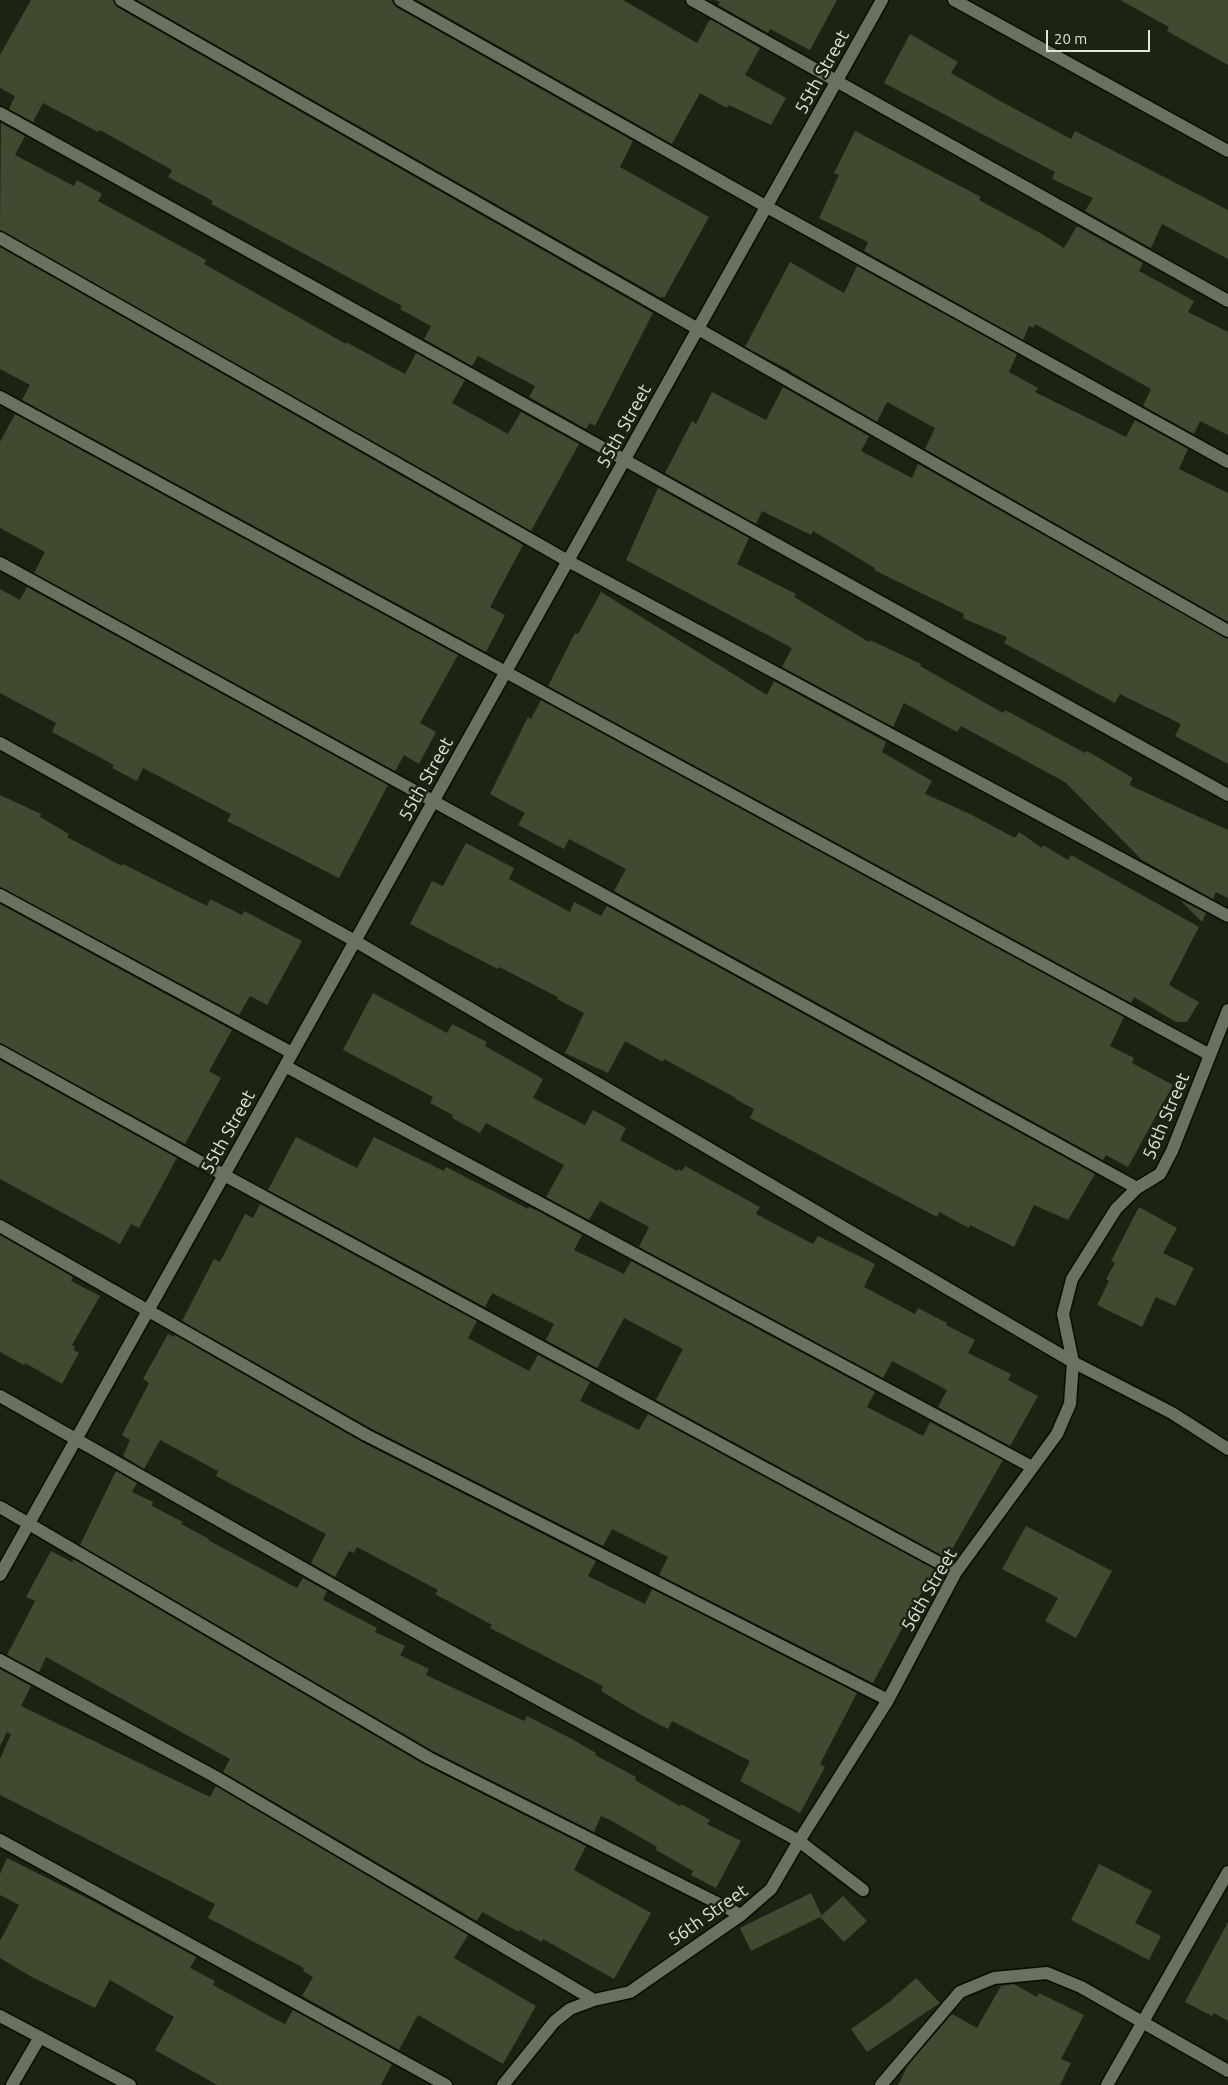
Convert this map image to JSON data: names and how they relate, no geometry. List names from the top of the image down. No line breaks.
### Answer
{"streets":{"street":["55th Street","56th Street"]},"scale_bar":"20 m"}
